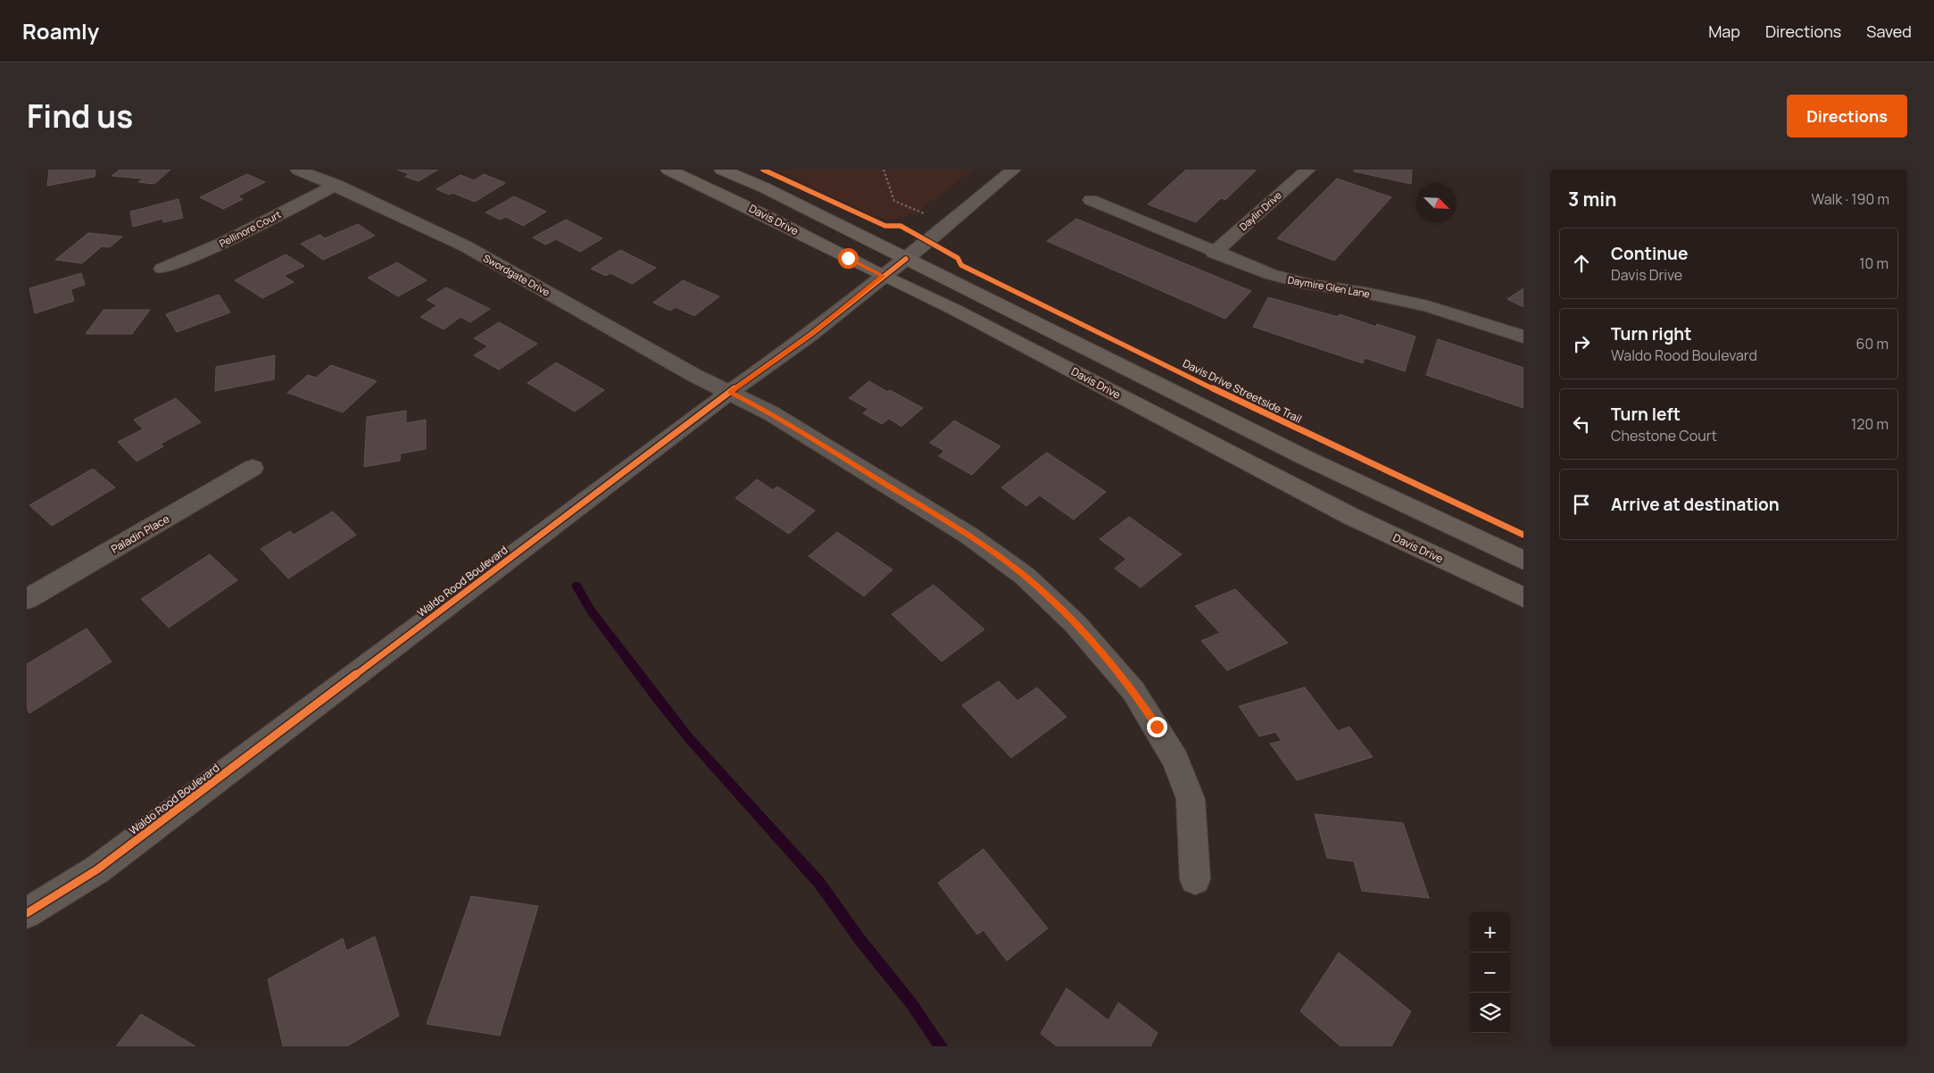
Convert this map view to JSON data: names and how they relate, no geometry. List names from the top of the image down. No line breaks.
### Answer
{"streets":{"main road":["Davis Drive"],"street":["Daylin Drive","Pellinore Court","Swordgate Drive","Daymire Glen Lane","Paladin Place","Waldo Rood Boulevard"],"cycle path":["Davis Drive Streetside Trail"]},"crossings":[["Daylin Drive","Daymire Glen Lane"],["Davis Drive","Waldo Rood Boulevard"],["Pellinore Court","Swordgate Drive"],["Swordgate Drive","Waldo Rood Boulevard"]],"north":"bottom right","page":{"header":"Roamly","nav":["Map","Directions","Saved"],"title":"Find us","buttons":"Directions","heading":["3 min","Walk · 190 m"],"list":[["Continue","Davis Drive","10 m"],["Turn right","Waldo Rood Boulevard","60 m"],["Turn left","Chestone Court","120 m"],"Arrive at destination"],"map_buttons":["+","−"]}}
